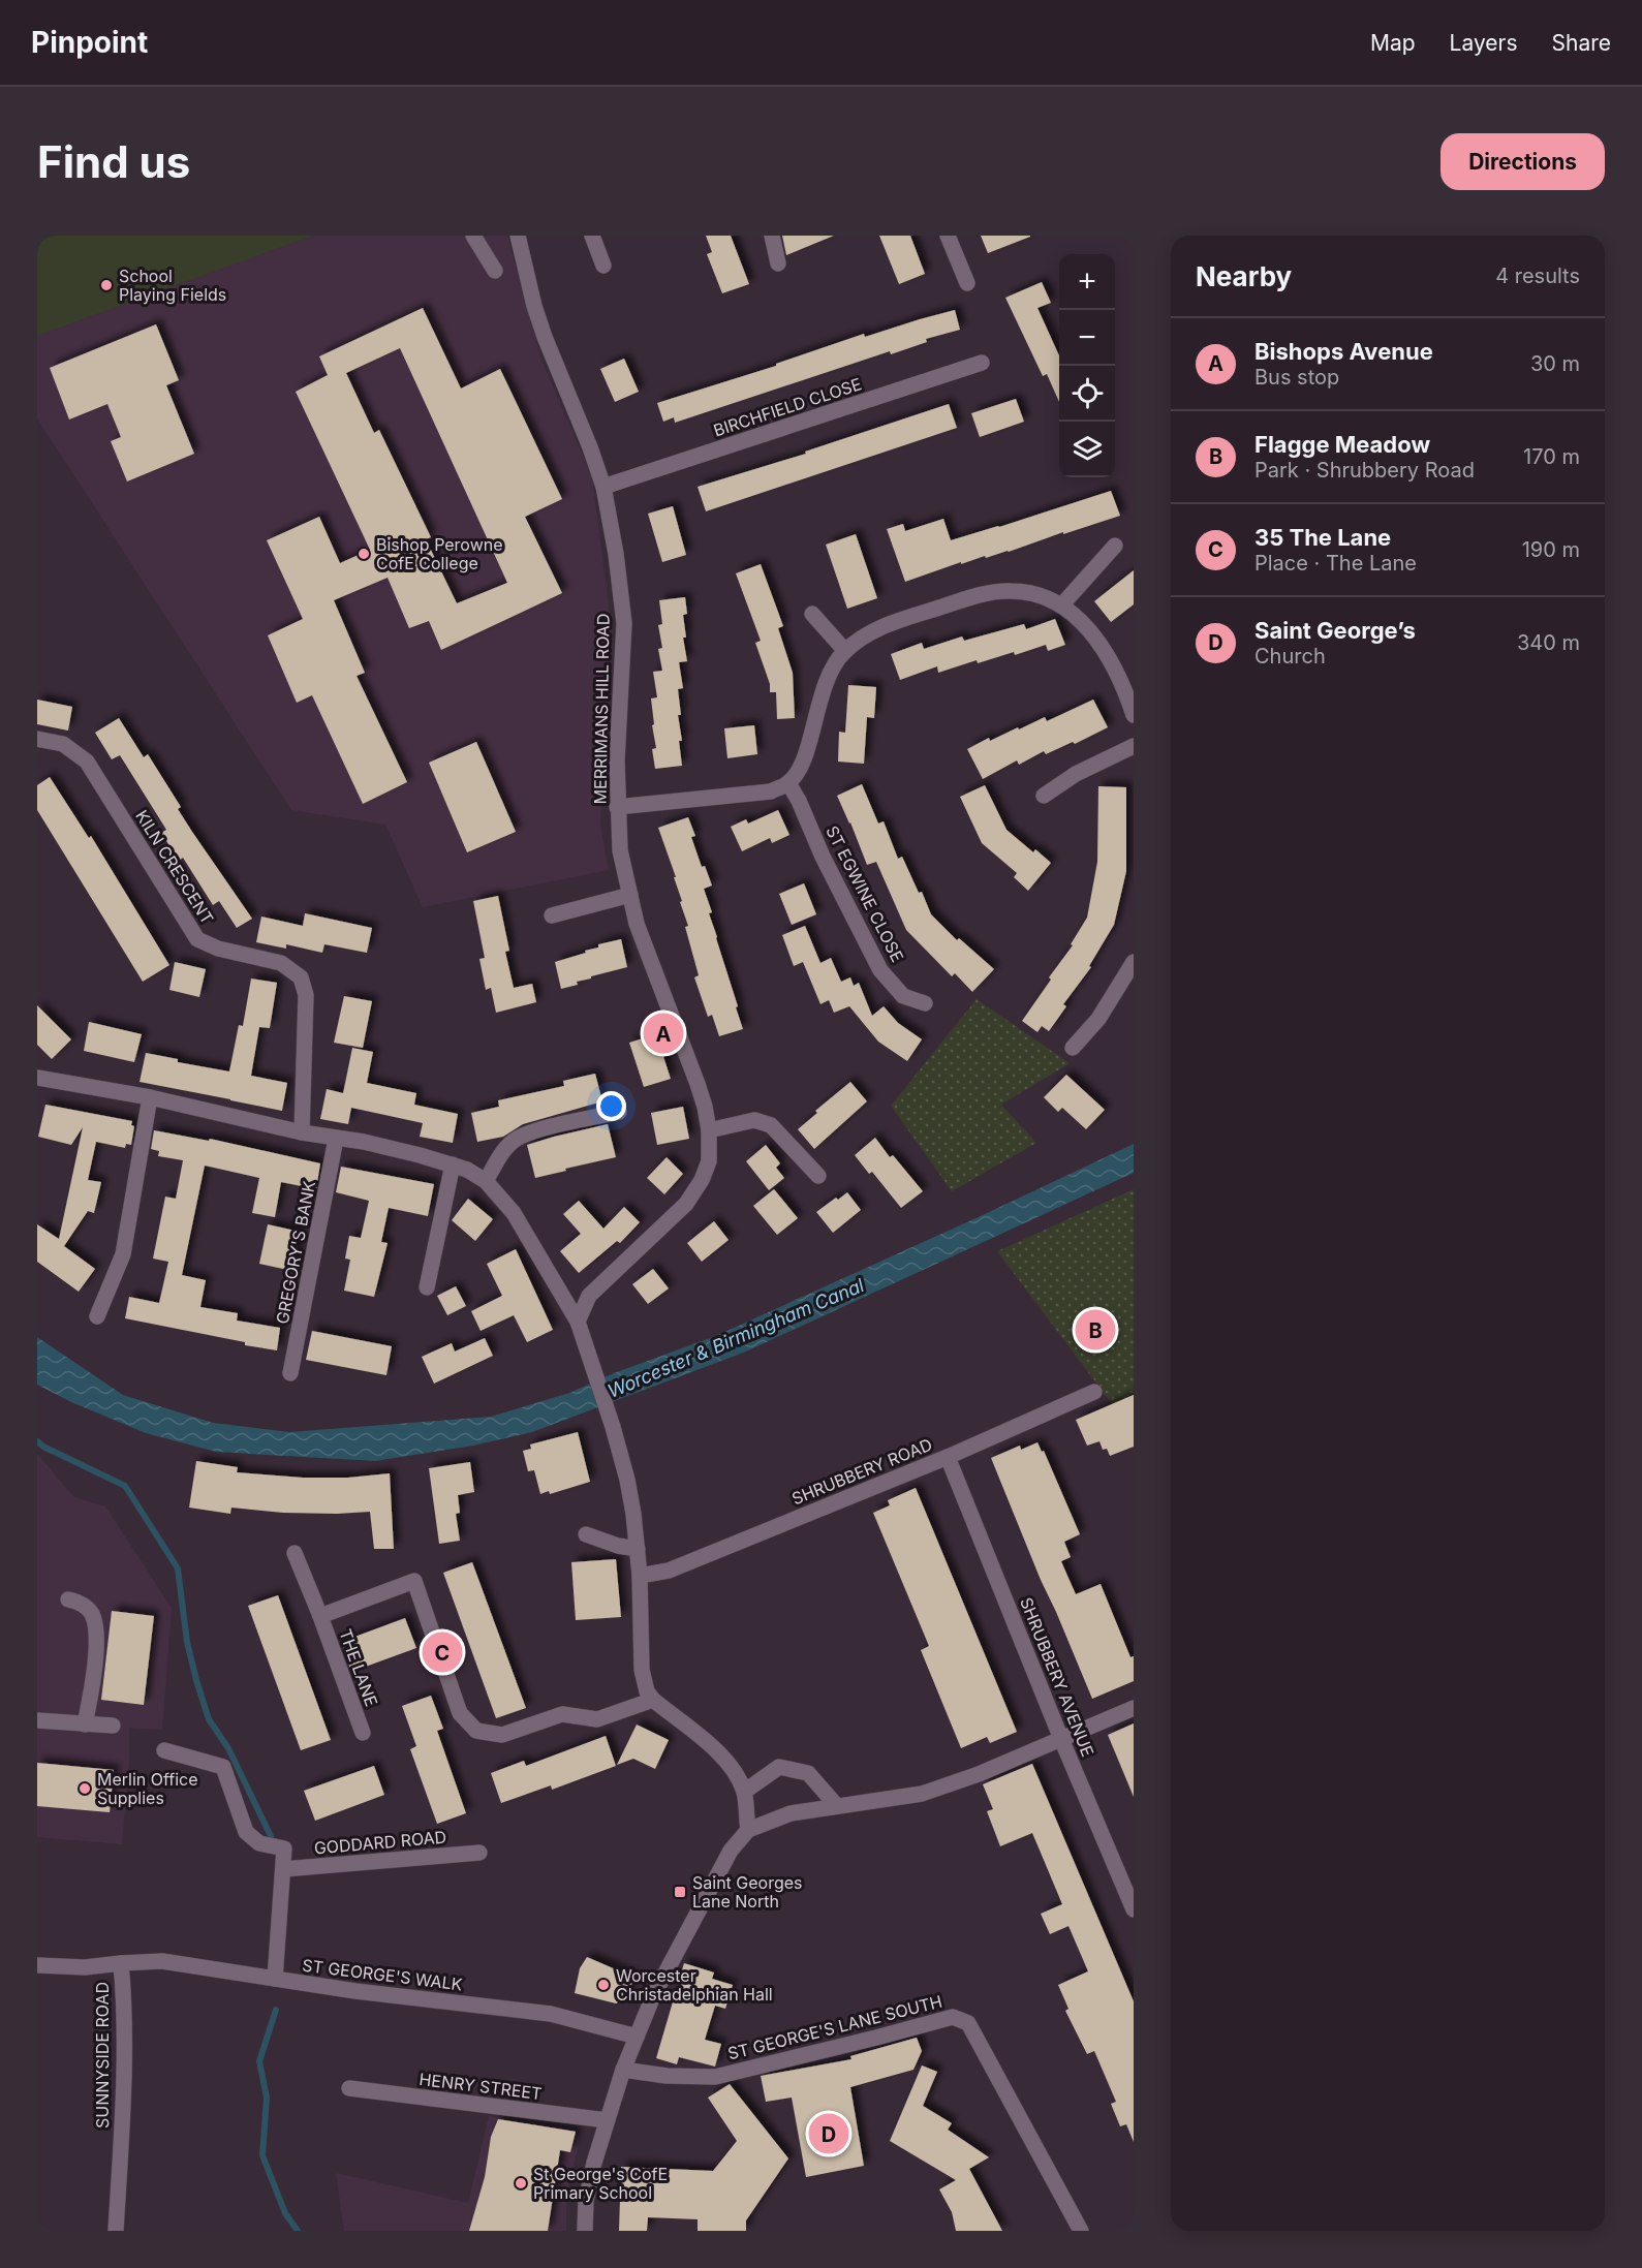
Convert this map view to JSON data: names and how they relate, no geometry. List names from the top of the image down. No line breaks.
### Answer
{"streets":{"street":["BIRCHFIELD CLOSE","MERRIMANS HILL ROAD","KILN CRESCENT","ST EGWINE CLOSE","GREGORY'S BANK","SHRUBBERY ROAD","THE LANE","SHRUBBERY AVENUE","GODDARD ROAD","ST GEORGE'S WALK","ST GEORGE'S LANE SOUTH","SUNNYSIDE ROAD","HENRY STREET"]},"crossings":[["BIRCHFIELD CLOSE","MERRIMANS HILL ROAD"],["SHRUBBERY ROAD","SHRUBBERY AVENUE"],["ST GEORGE'S WALK","SUNNYSIDE ROAD"]],"water":["Worcester & Birmingham Canal"],"places":{"other":["School Playing Fields","Bishop Perowne CofE College","Merlin Office Supplies","Worcester Christadelphian Hall","St George's CofE Primary School"],"transit":["Saint Georges Lane North"]},"page":{"header":"Pinpoint","nav":["Map","Layers","Share"],"buttons":"Directions","title":"Find us","heading":["Nearby","4 results"],"map_buttons":["+","−"],"list":[{"mark":"A","name":"Bishops Avenue","note":"Bus stop","value":"30 m"},{"mark":"B","name":"Flagge Meadow","note":"Park · Shrubbery Road","value":"170 m"},{"mark":"C","name":"35 The Lane","note":"Place · The Lane","value":"190 m"},{"mark":"D","name":"Saint George’s","note":"Church","value":"340 m"}],"pins":["A","B","C","D"]}}
